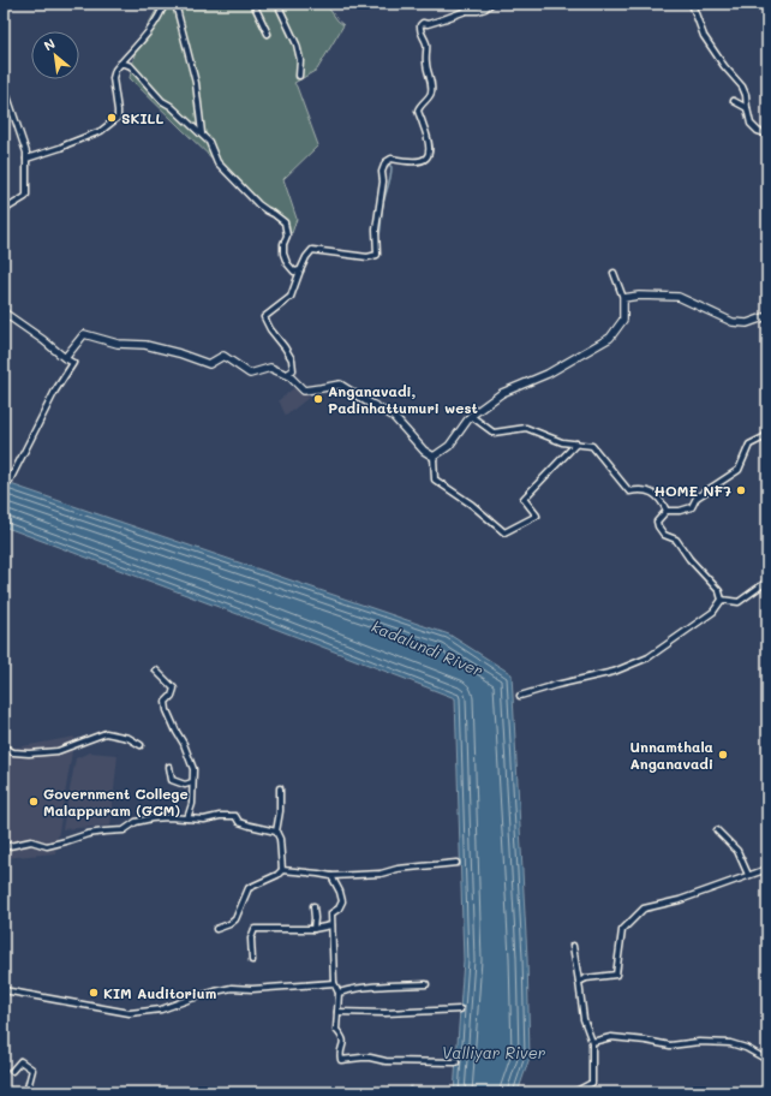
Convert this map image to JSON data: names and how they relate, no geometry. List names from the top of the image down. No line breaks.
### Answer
{"water":["kadalundi River","Valliyar River"],"places":["SKILL","Anganavadi, Padinhattumuri west","HOME NF7","Unnamthala Anganavadi","Government College Malappuram (GCM)","KIM Auditorium"],"north":"top left"}
